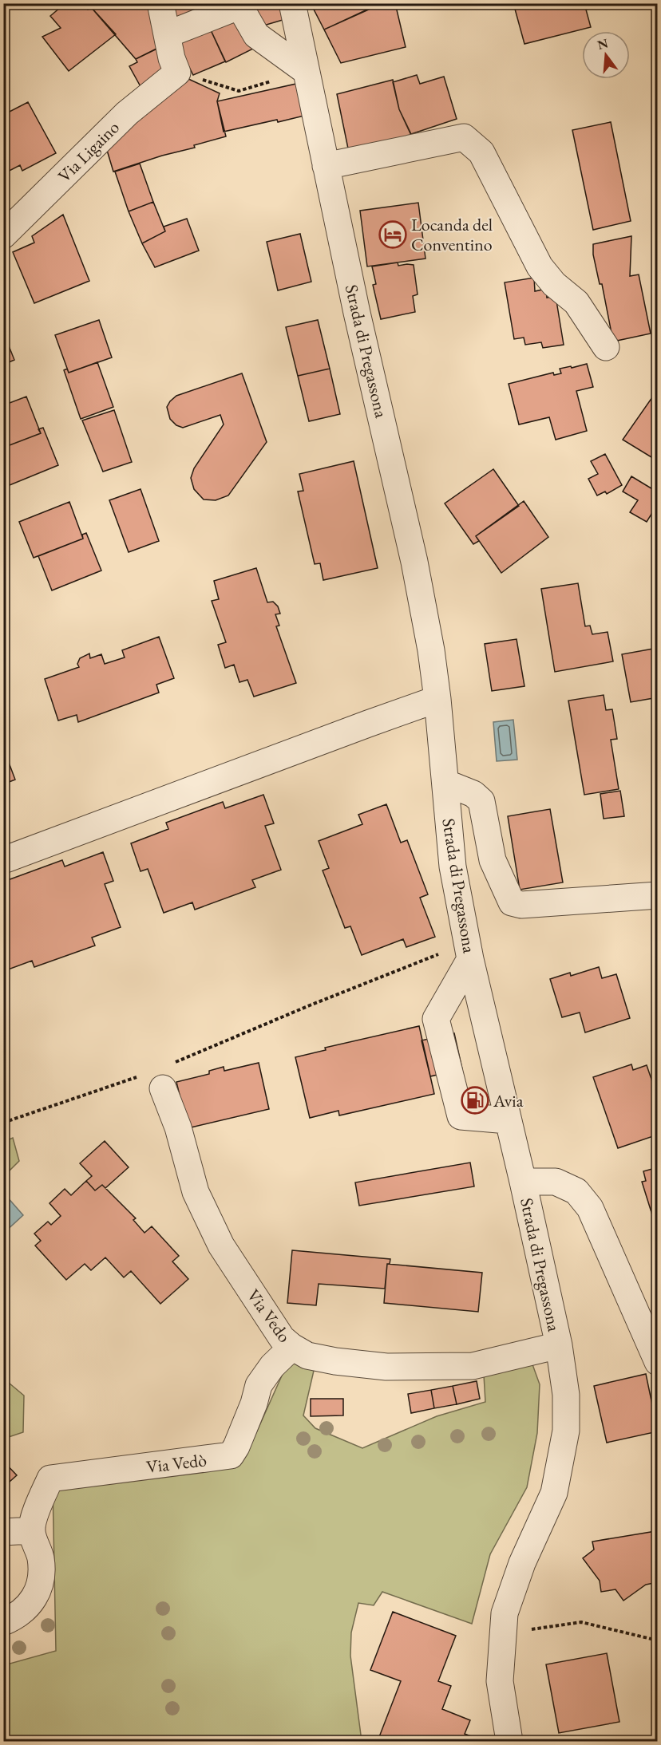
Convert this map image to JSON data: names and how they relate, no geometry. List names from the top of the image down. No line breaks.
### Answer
{"streets":{"street":["Via Ligaino","Strada di Pregassona","Via Vedo","Via Vedò"]},"crossings":[["Strada di Pregassona","Via Vedo"],["Via Vedo","Via Vedò"]],"places":{"hotel":["Locanda del Conventino"],"fuel station":["Avia"]},"north":"top"}
